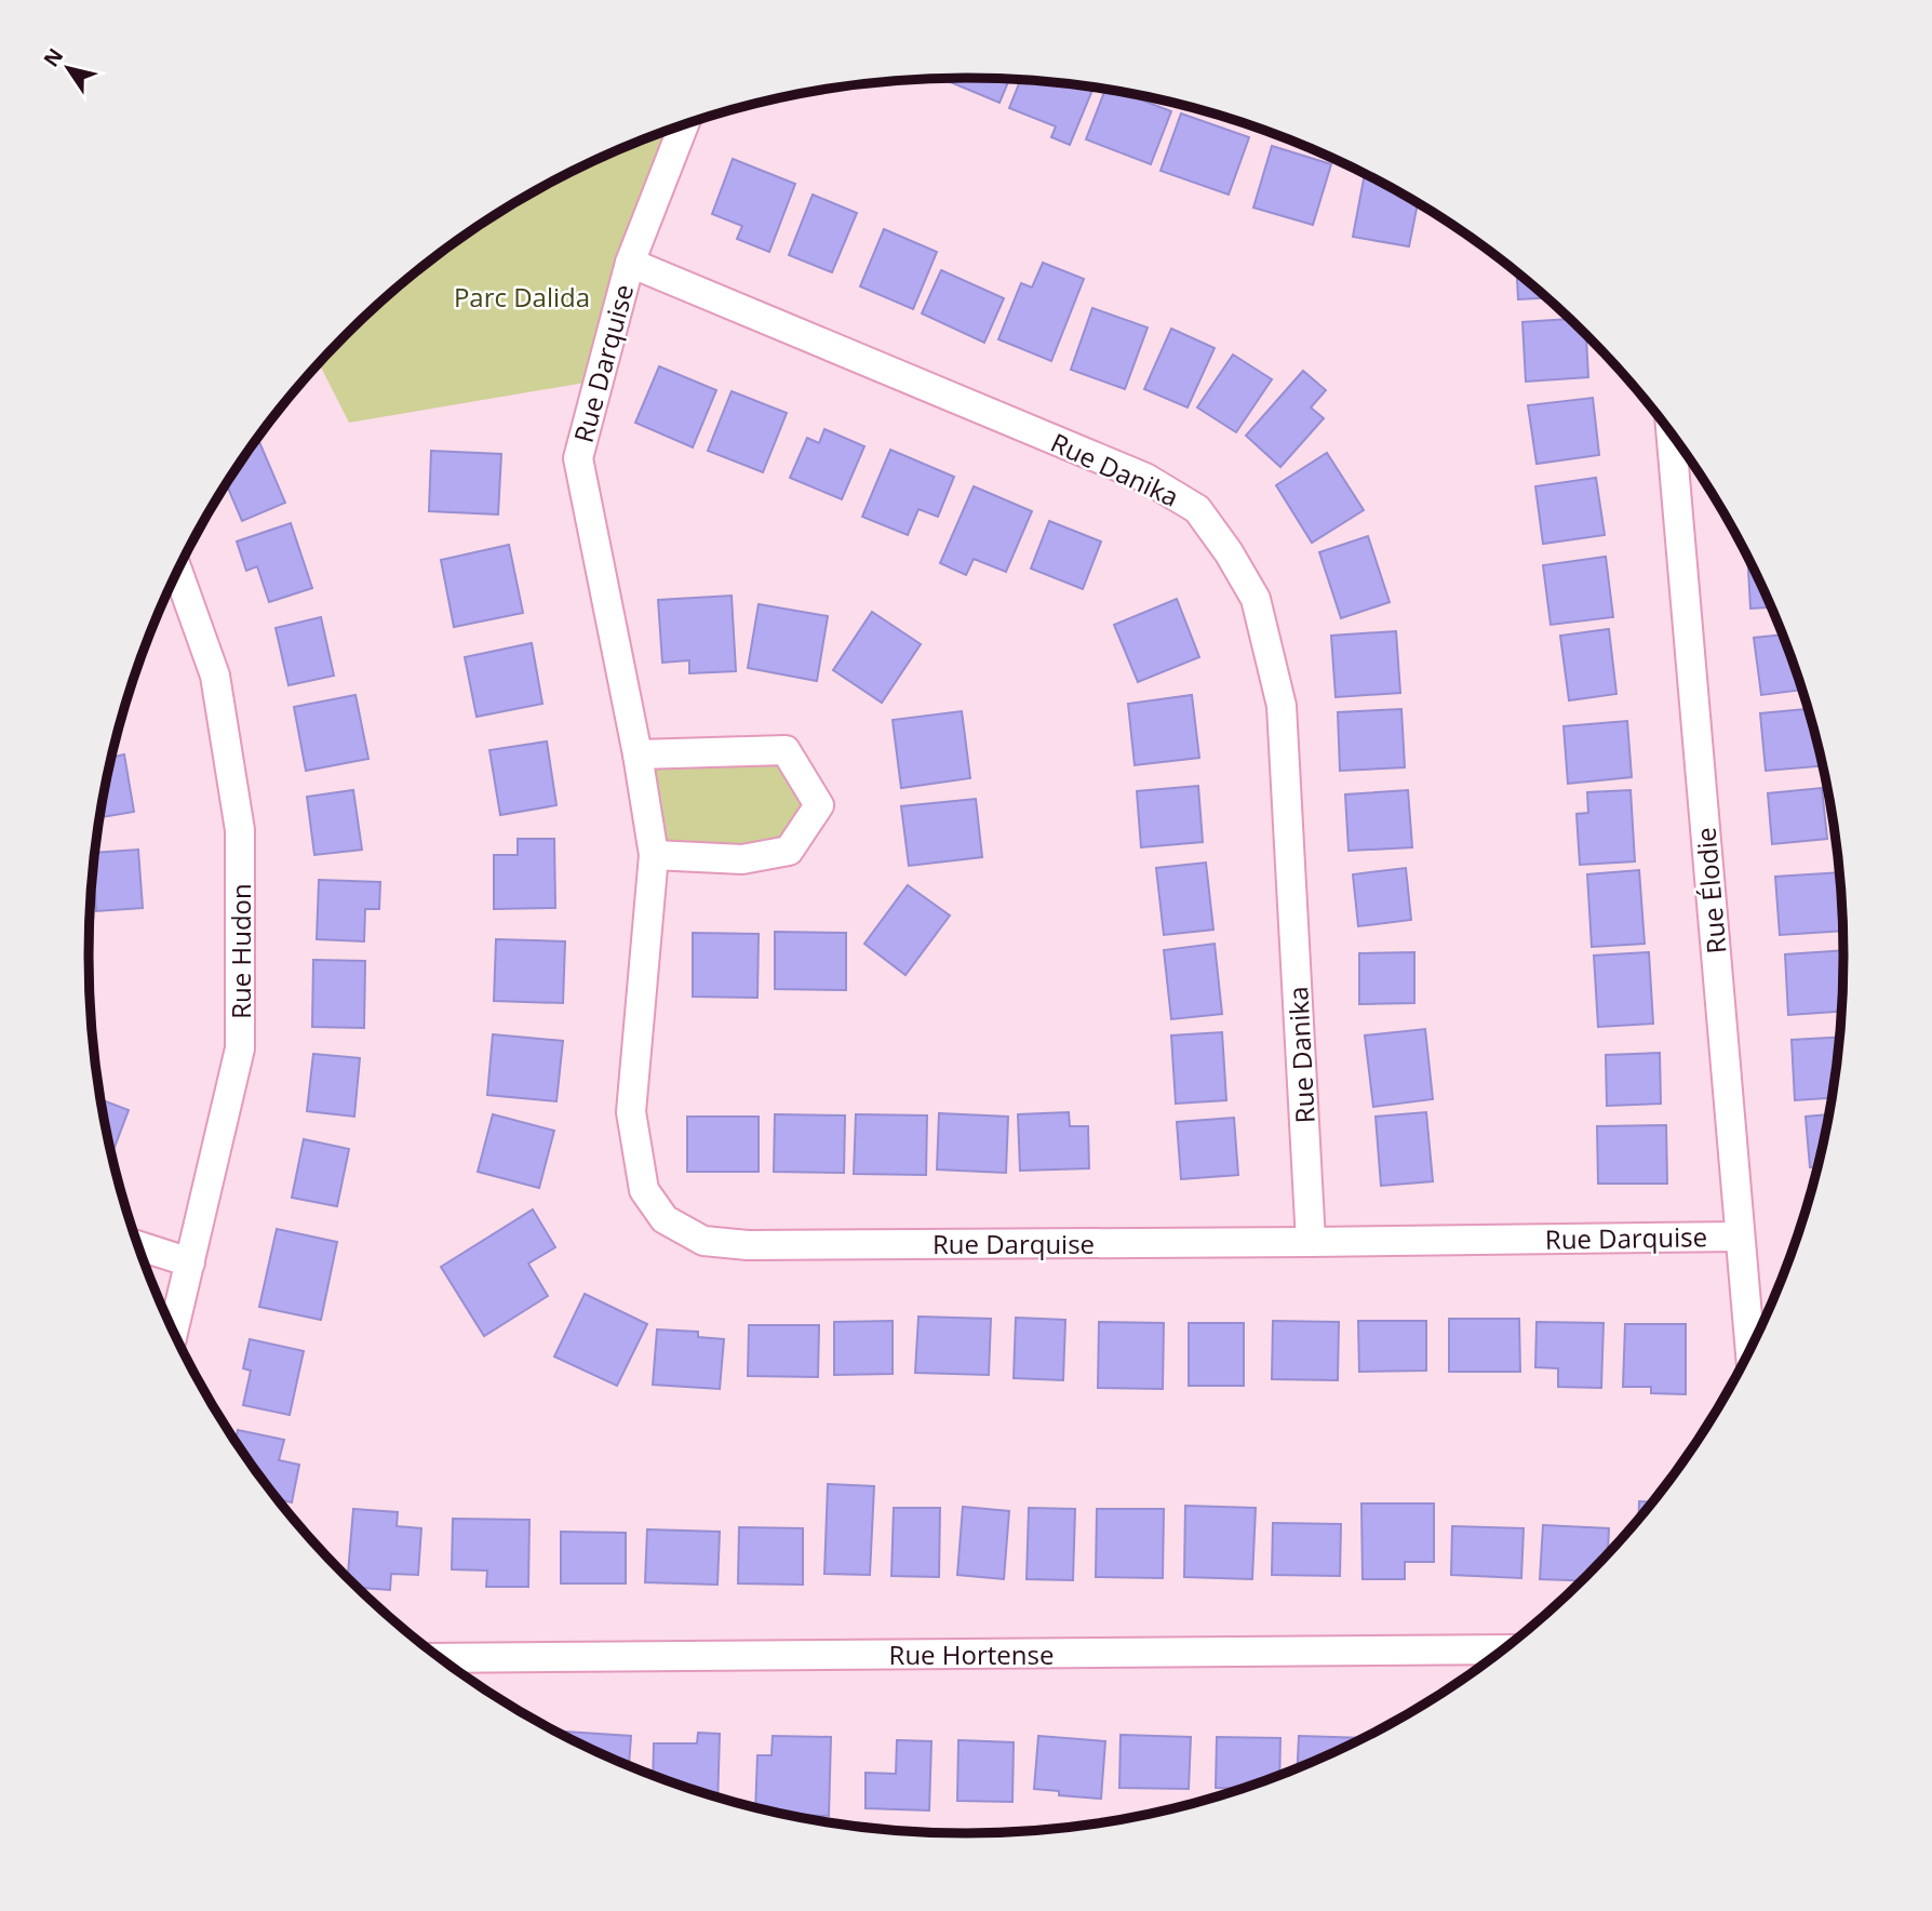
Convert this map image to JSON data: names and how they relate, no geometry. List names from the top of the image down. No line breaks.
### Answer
{"streets":{"street":["Rue Darquise","Rue Danika","Rue Élodie","Rue Hudon","Rue Hortense"]},"crossings":[["Rue Darquise","Rue Danika"],["Rue Darquise","Rue Élodie"]],"parks":["Parc Dalida"],"north":"top left"}
